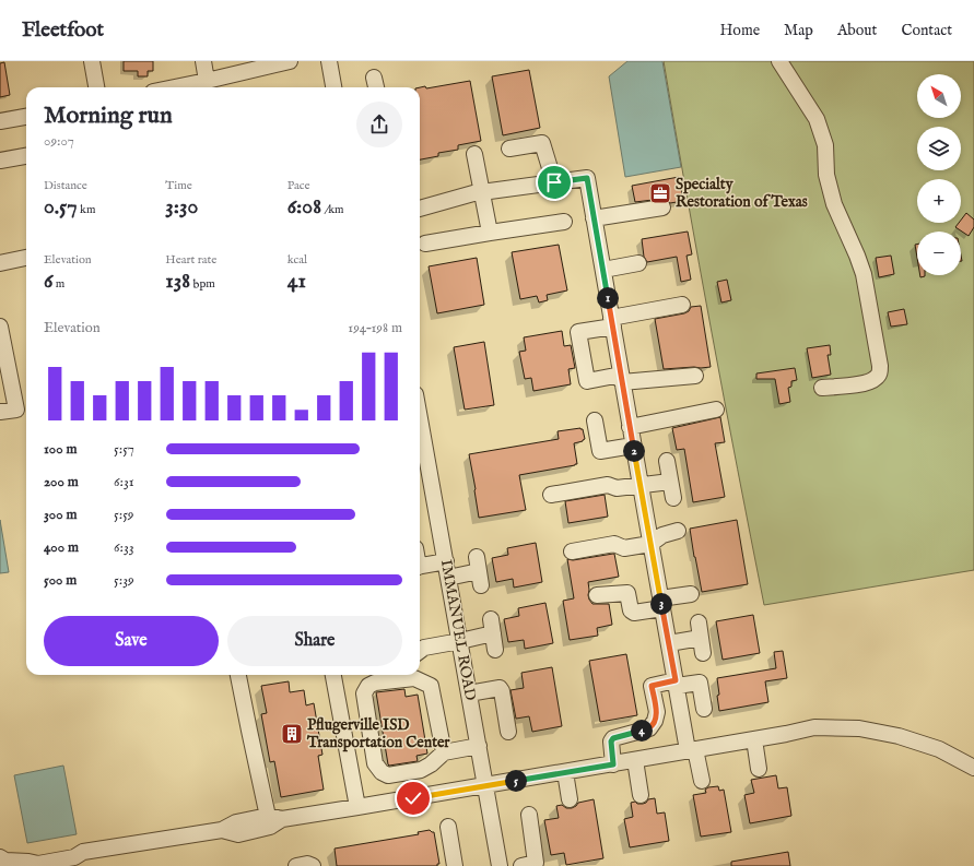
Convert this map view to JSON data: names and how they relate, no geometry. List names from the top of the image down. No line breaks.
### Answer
{"streets":{"street":["IMMANUEL ROAD"]},"places":{"office":["Specialty Restoration of Texas"],"building":["Pflugerville ISD Transportation Center"]},"north":"top left","page":{"header":"Fleetfoot","nav":["Home","Map","About","Contact"],"map_buttons":["+","−"],"heading":["Morning run","09:07"],"stats":[["Distance","0.57 km"],["Time","3:30"],["Pace","6:08 /km"],["Elevation","6 m"],["Heart rate","138 bpm"],["kcal","41"]],"pins":["1","2","3","4","5"],"chart":["Elevation","194–198 m"],"list":[{"name":"100 m","note":"5:57"},{"name":"200 m","note":"6:31"},{"name":"300 m","note":"5:59"},{"name":"400 m","note":"6:33"},{"name":"500 m","note":"5:39"}],"buttons":["Save","Share"]}}
